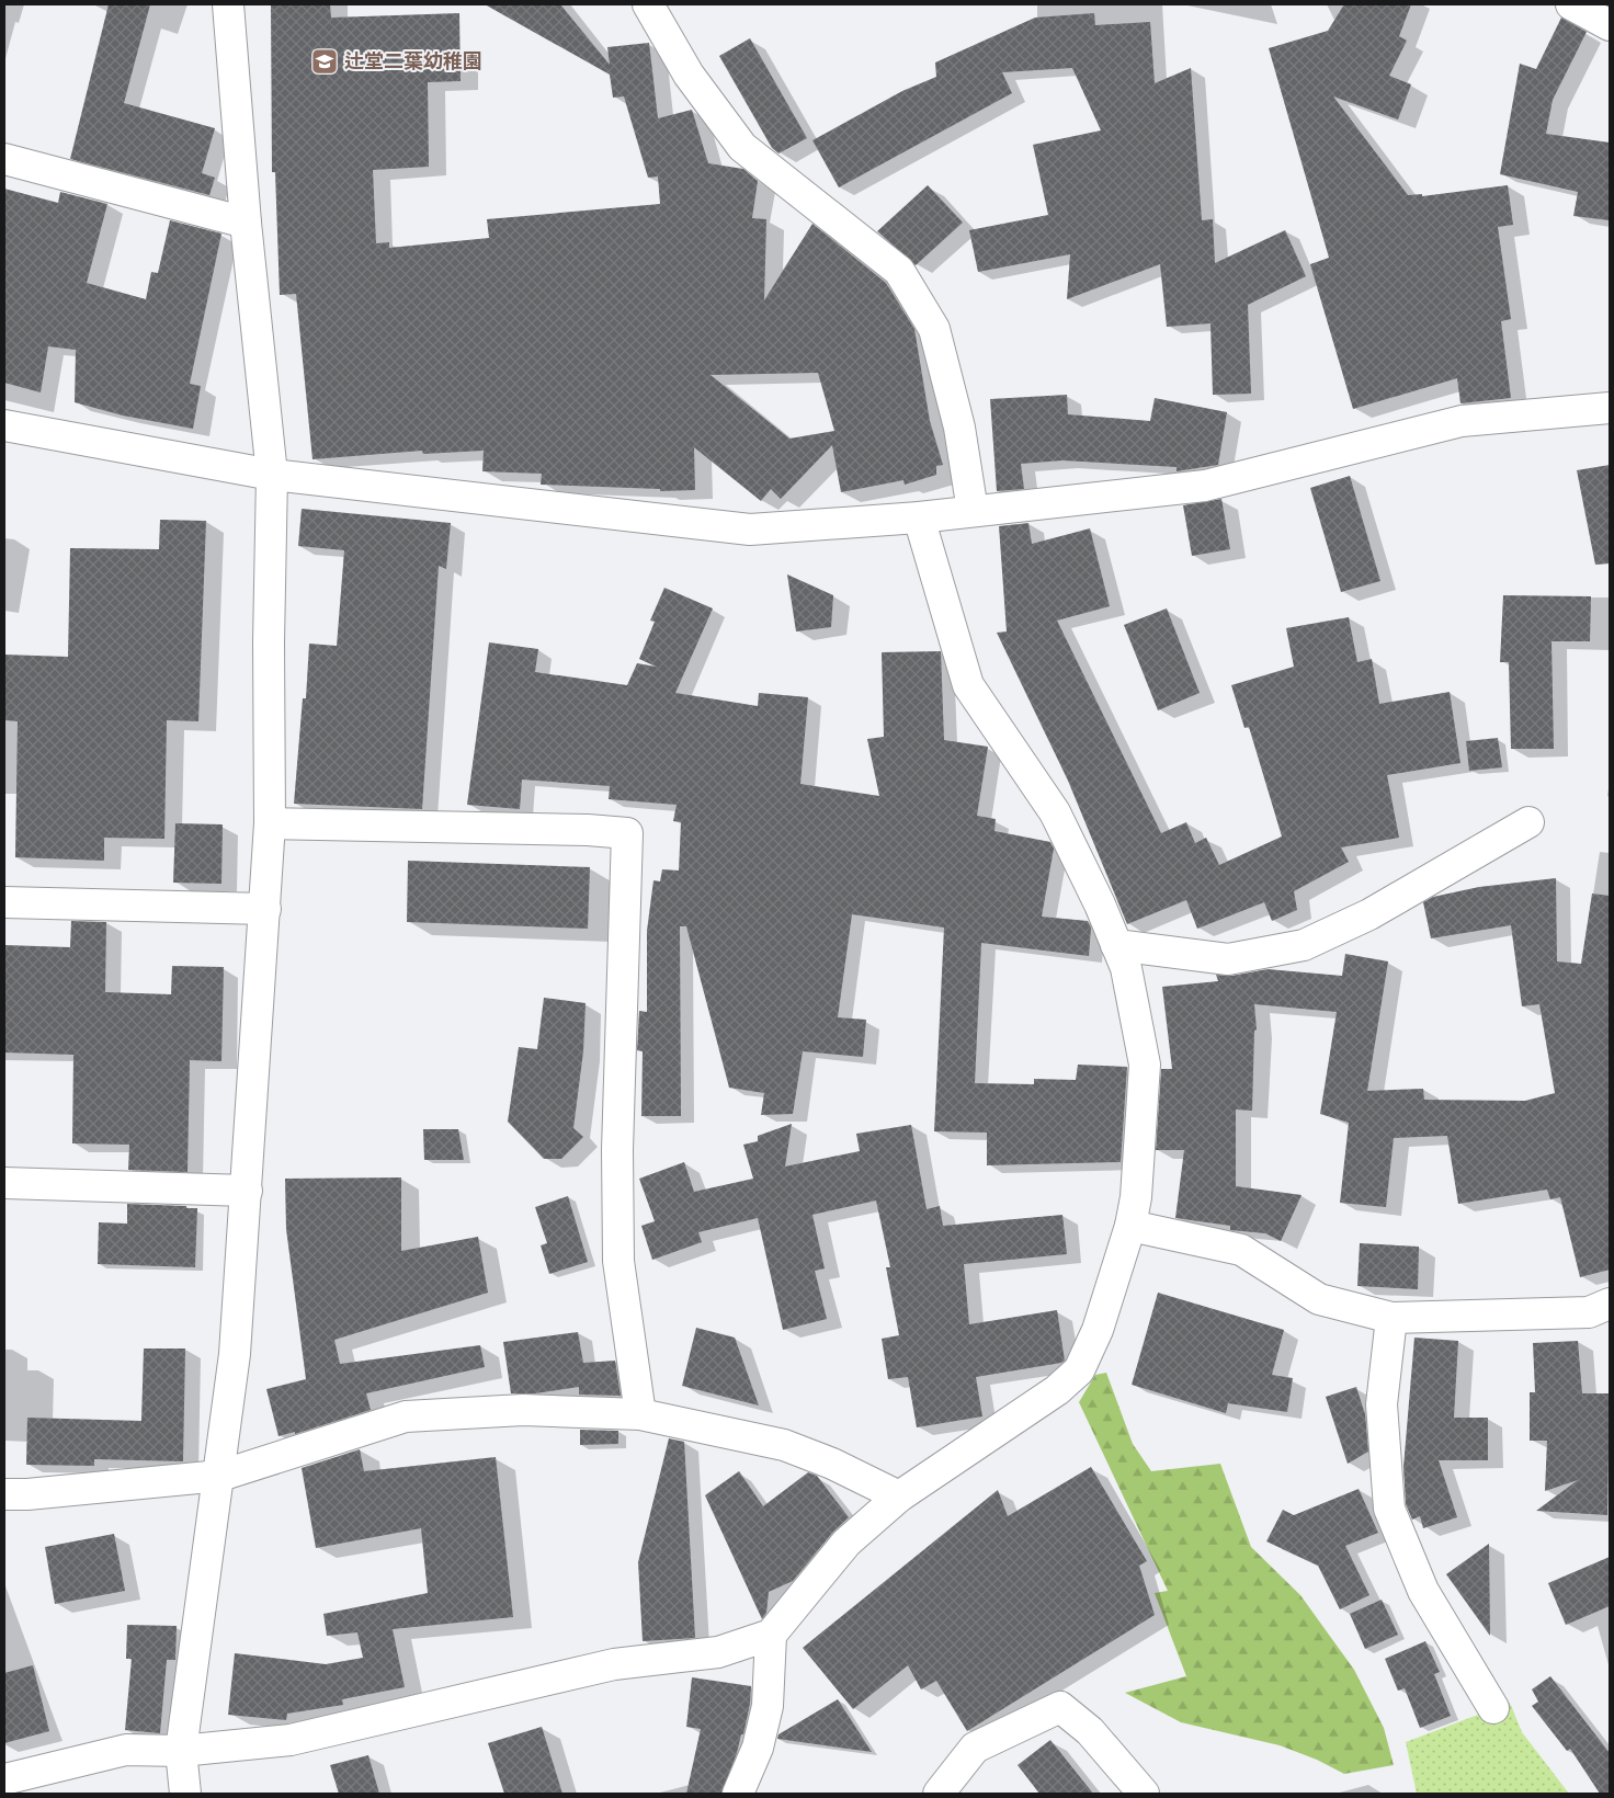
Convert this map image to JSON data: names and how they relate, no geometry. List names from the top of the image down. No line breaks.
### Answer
{"places":{"school or university":["辻堂二葉幼稚園"]}}
